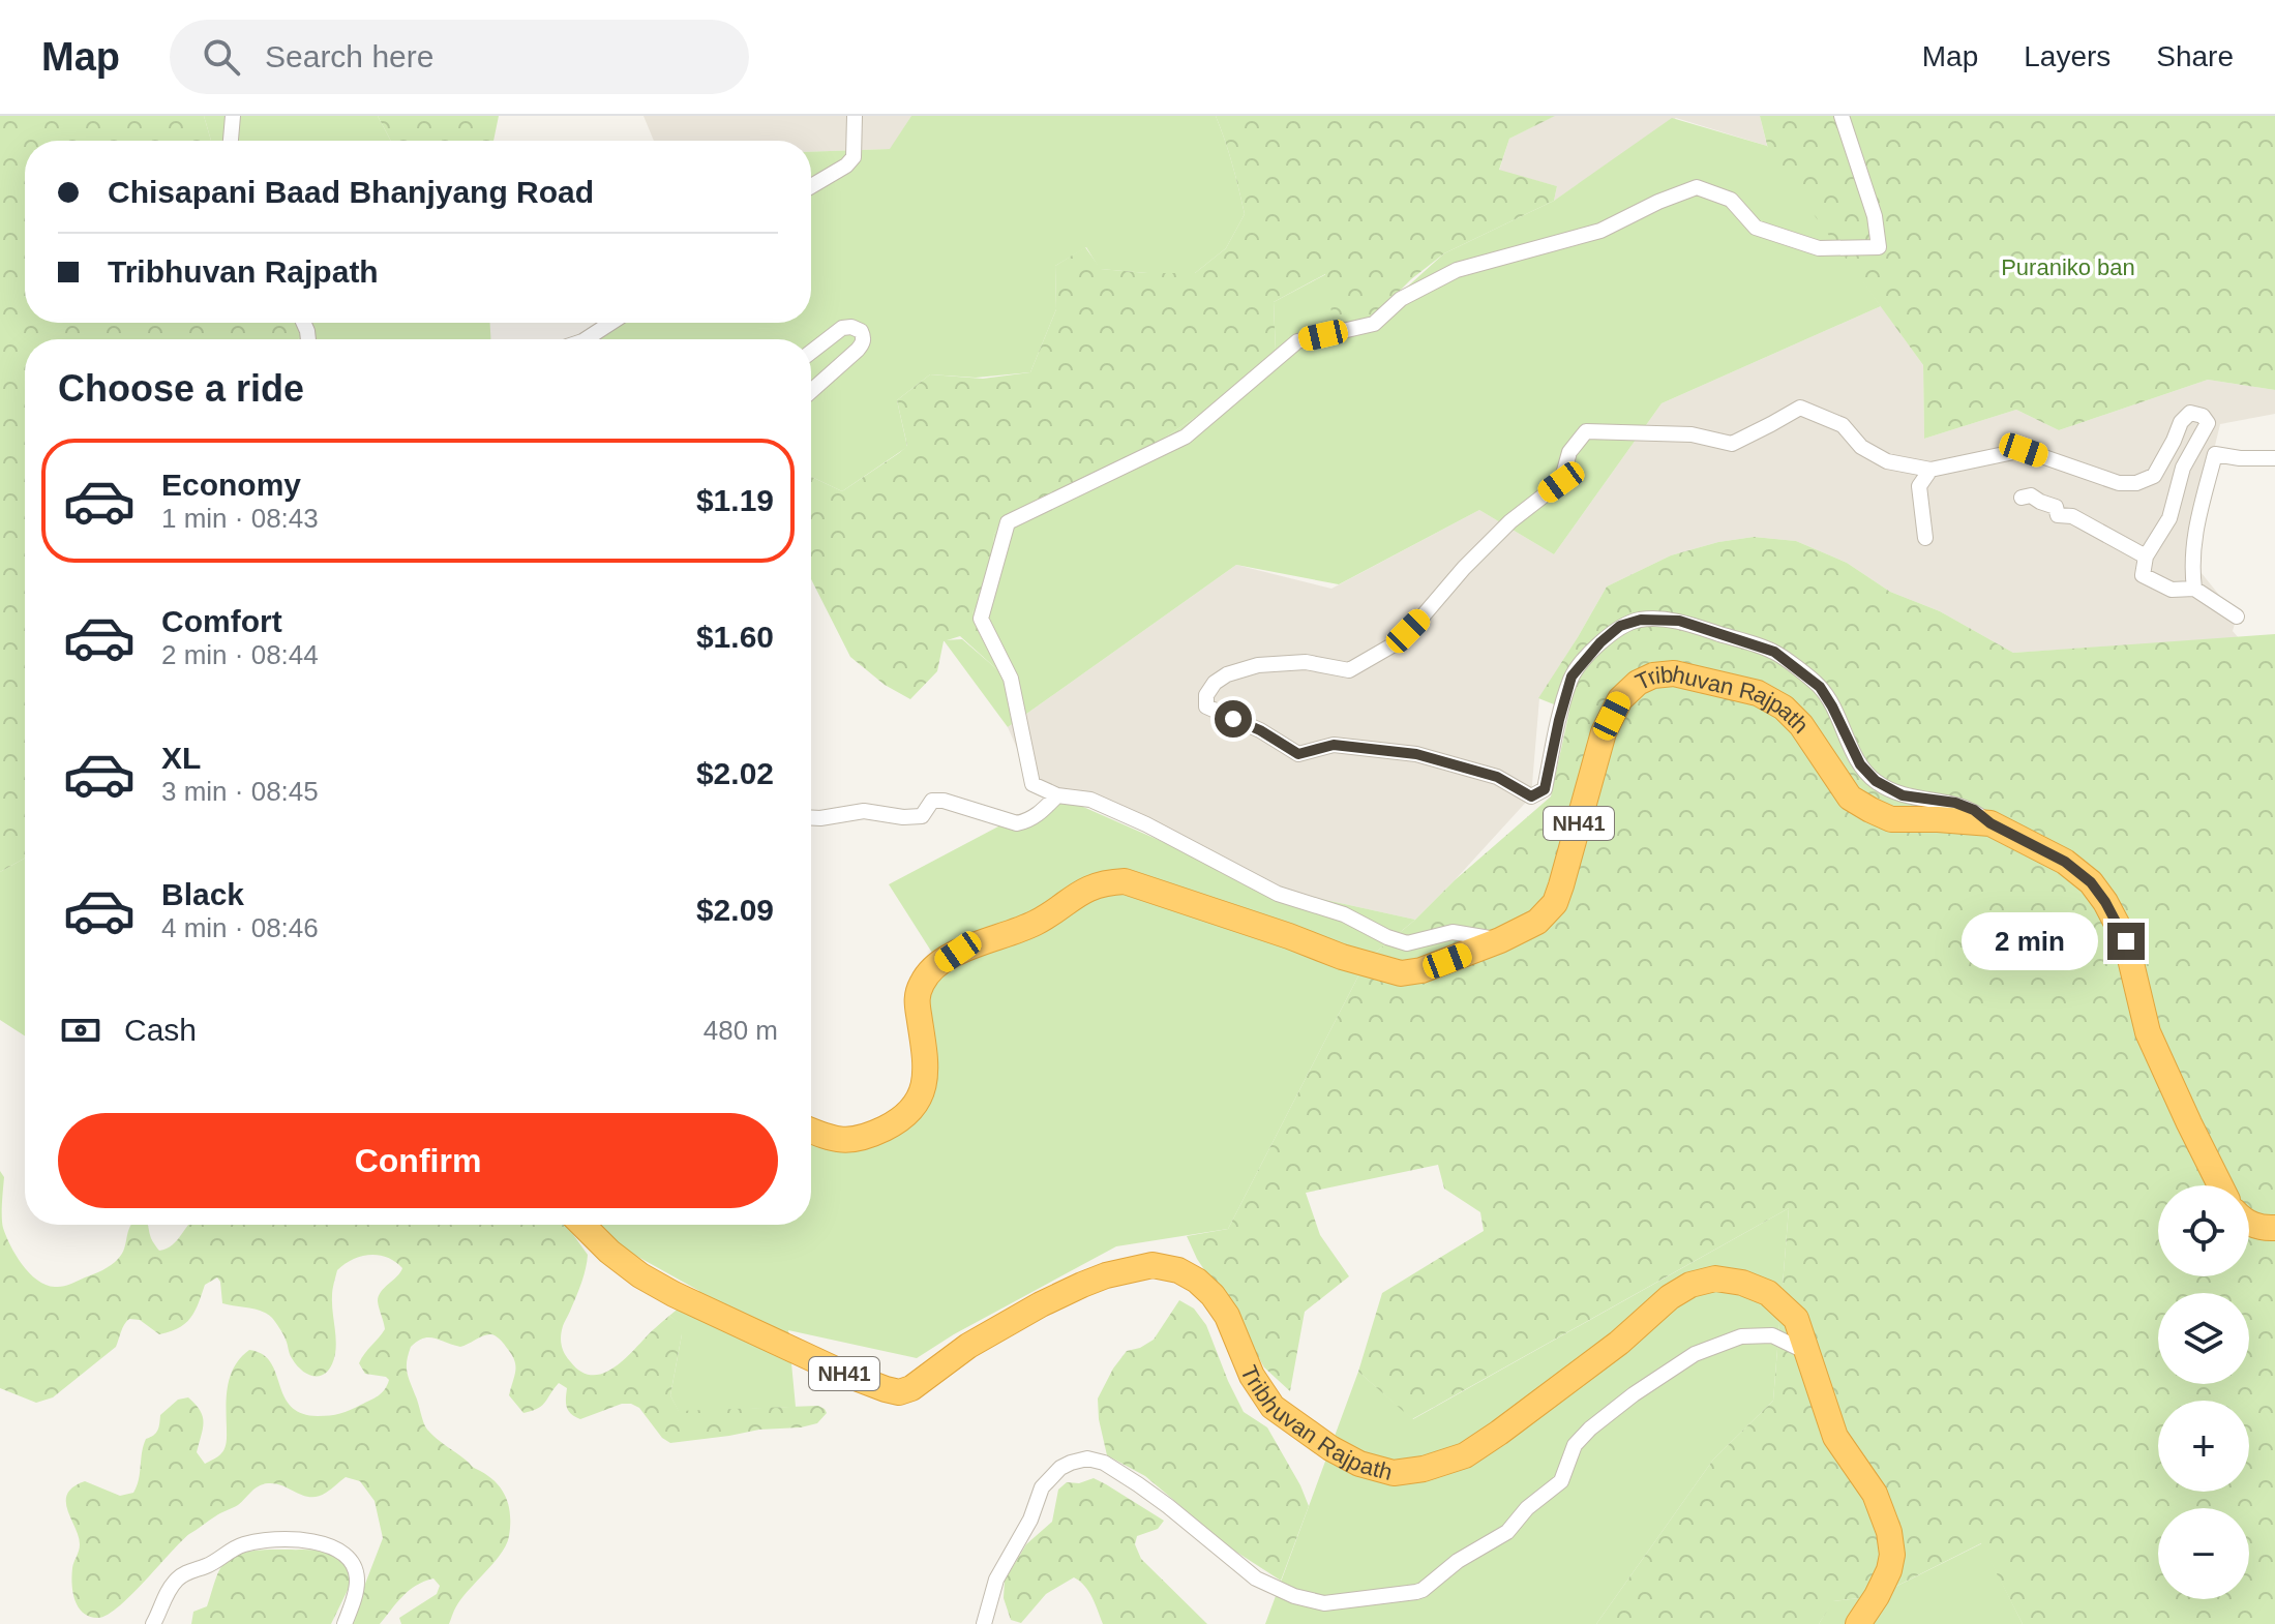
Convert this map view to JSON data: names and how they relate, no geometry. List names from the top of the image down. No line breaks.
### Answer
{"streets":{"highway":["Tribhuvan Rajpath","NH41"]},"parks":["Puraniko ban"],"page":{"header":"Map","search":"Search here","nav":["Map","Layers","Share"],"banner":["Chisapani Baad Bhanjyang Road","Tribhuvan Rajpath"],"heading":"Choose a ride","list":[{"name":"Economy","note":"1 min · 08:43","value":"$1.19"},{"name":"Comfort","note":"2 min · 08:44","value":"$1.60"},{"name":"XL","note":"3 min · 08:45","value":"$2.02"},{"name":"Black","note":"4 min · 08:46","value":"$2.09"}],"bubble":"2 min","pay":["Cash","480 m"],"buttons":"Confirm","map_buttons":["+","−"]}}
